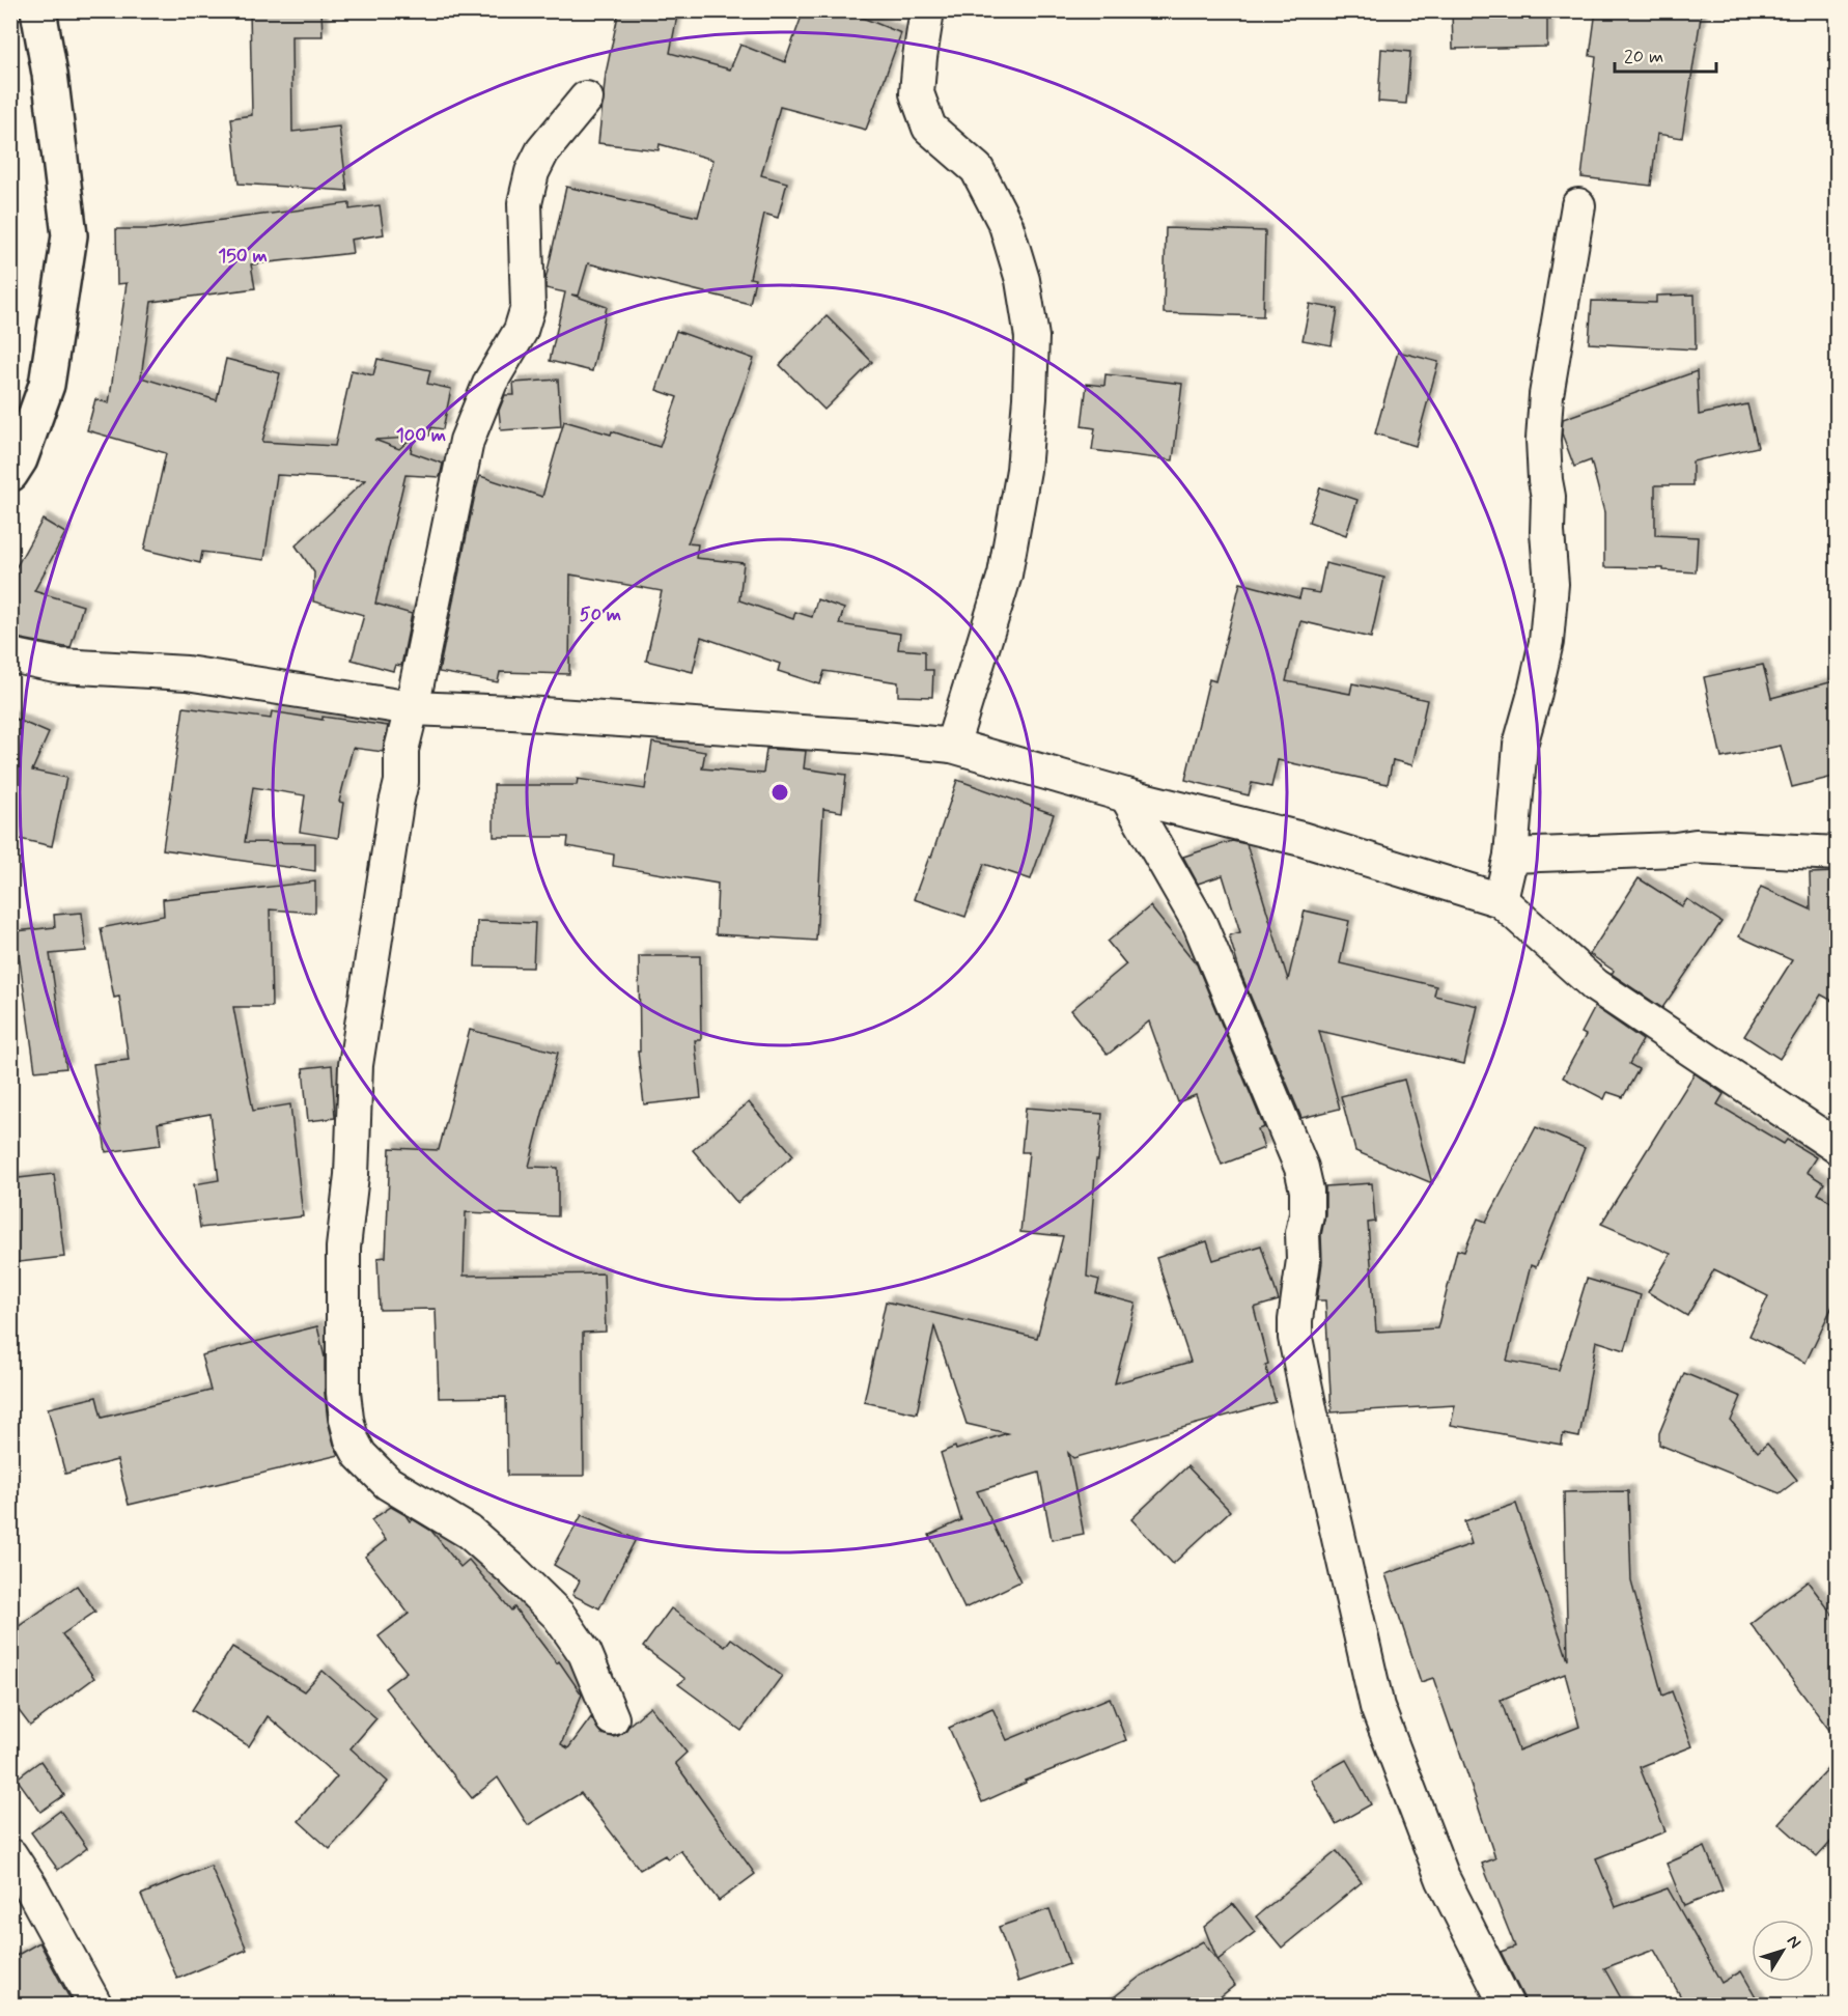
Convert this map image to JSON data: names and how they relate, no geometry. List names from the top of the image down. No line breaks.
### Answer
{"scale_bar":"20 m","north":"top right","rings":["150 m","100 m","50 m"]}
